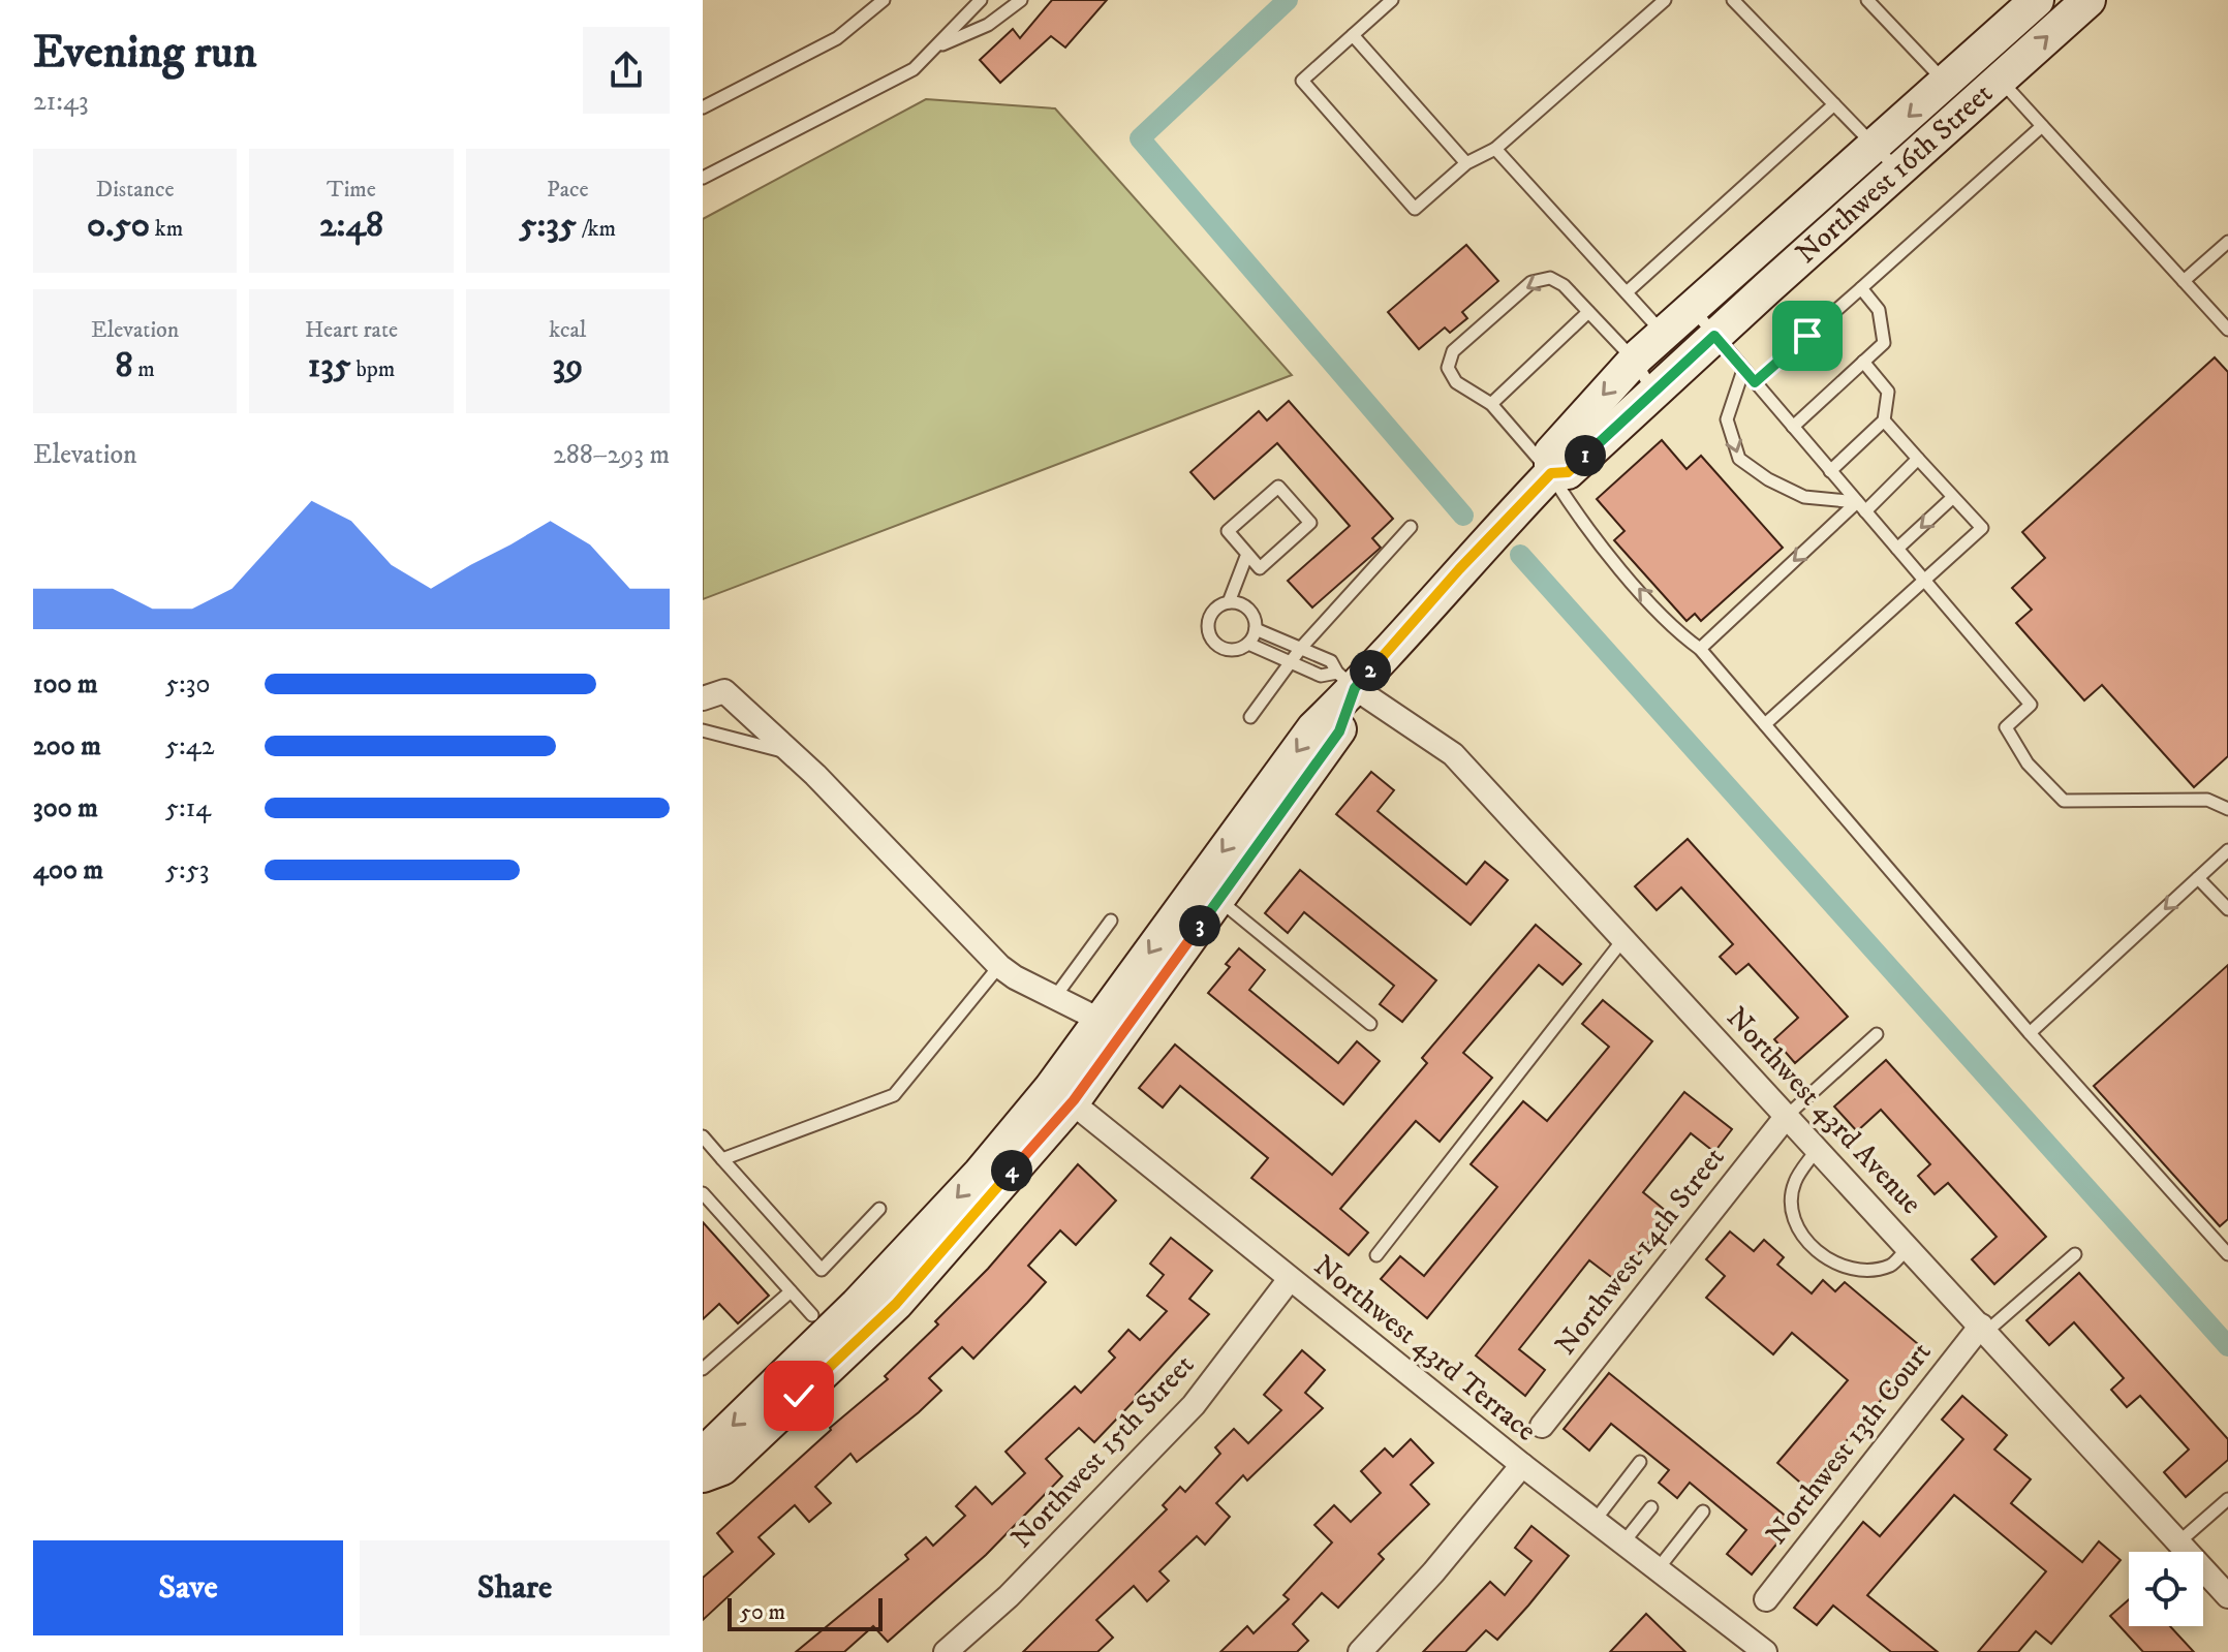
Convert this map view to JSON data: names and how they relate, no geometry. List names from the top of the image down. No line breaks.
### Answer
{"streets":{"street":["Northwest 16th Street","Northwest 43rd Avenue","Northwest 14th Street","Northwest 43rd Terrace","Northwest 13th Court","Northwest 15th Street"]},"crossings":[["Northwest 16th Street","Northwest 43rd Avenue"],["Northwest 16th Street","Northwest 43rd Terrace"],["Northwest 43rd Avenue","Northwest 14th Street"],["Northwest 43rd Avenue","Northwest 13th Court"],["Northwest 43rd Terrace","Northwest 15th Street"]],"scale_bar":"50 m","page":{"heading":["Evening run","21:43"],"stats":[["Distance","0.50 km"],["Time","2:48"],["Pace","5:35 /km"],["Elevation","8 m"],["Heart rate","135 bpm"],["kcal","39"]],"chart":["Elevation","288–293 m"],"pins":["1","2","3","4"],"list":[{"name":"100 m","note":"5:30"},{"name":"200 m","note":"5:42"},{"name":"300 m","note":"5:14"},{"name":"400 m","note":"5:53"}],"buttons":["Save","Share"],"scale":"50 m"}}
